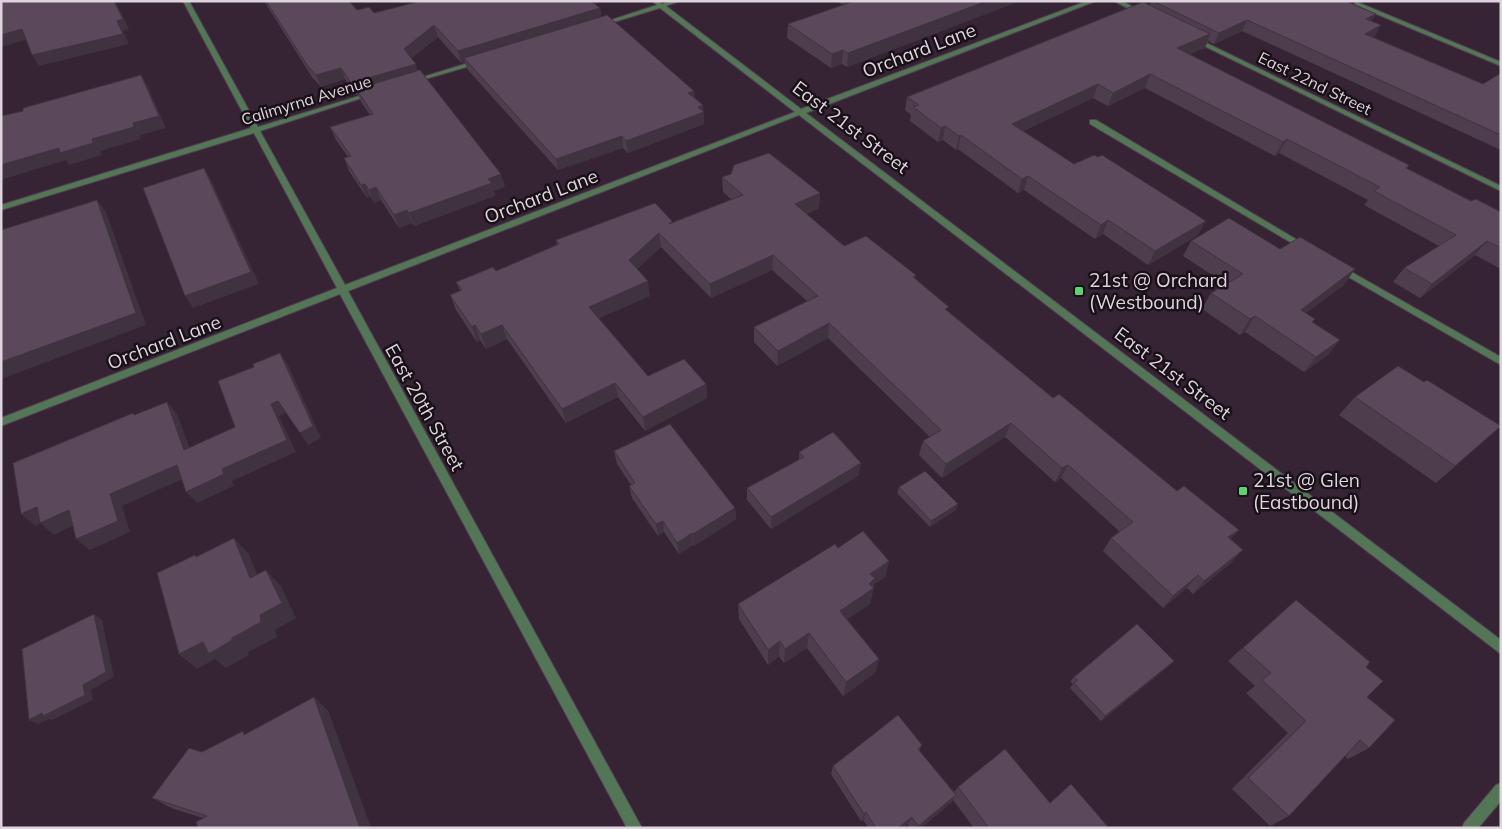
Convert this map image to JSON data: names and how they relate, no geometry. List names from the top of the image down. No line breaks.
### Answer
{"streets":{"street":["Orchard Lane","East 22nd Street","Calimyrna Avenue","East 21st Street","East 20th Street"]},"crossings":[["Orchard Lane","East 21st Street"],["Orchard Lane","East 20th Street"],["Calimyrna Avenue","East 20th Street"]],"places":{"transit":["21st @ Orchard (Westbound)","21st @ Glen (Eastbound)"]}}
